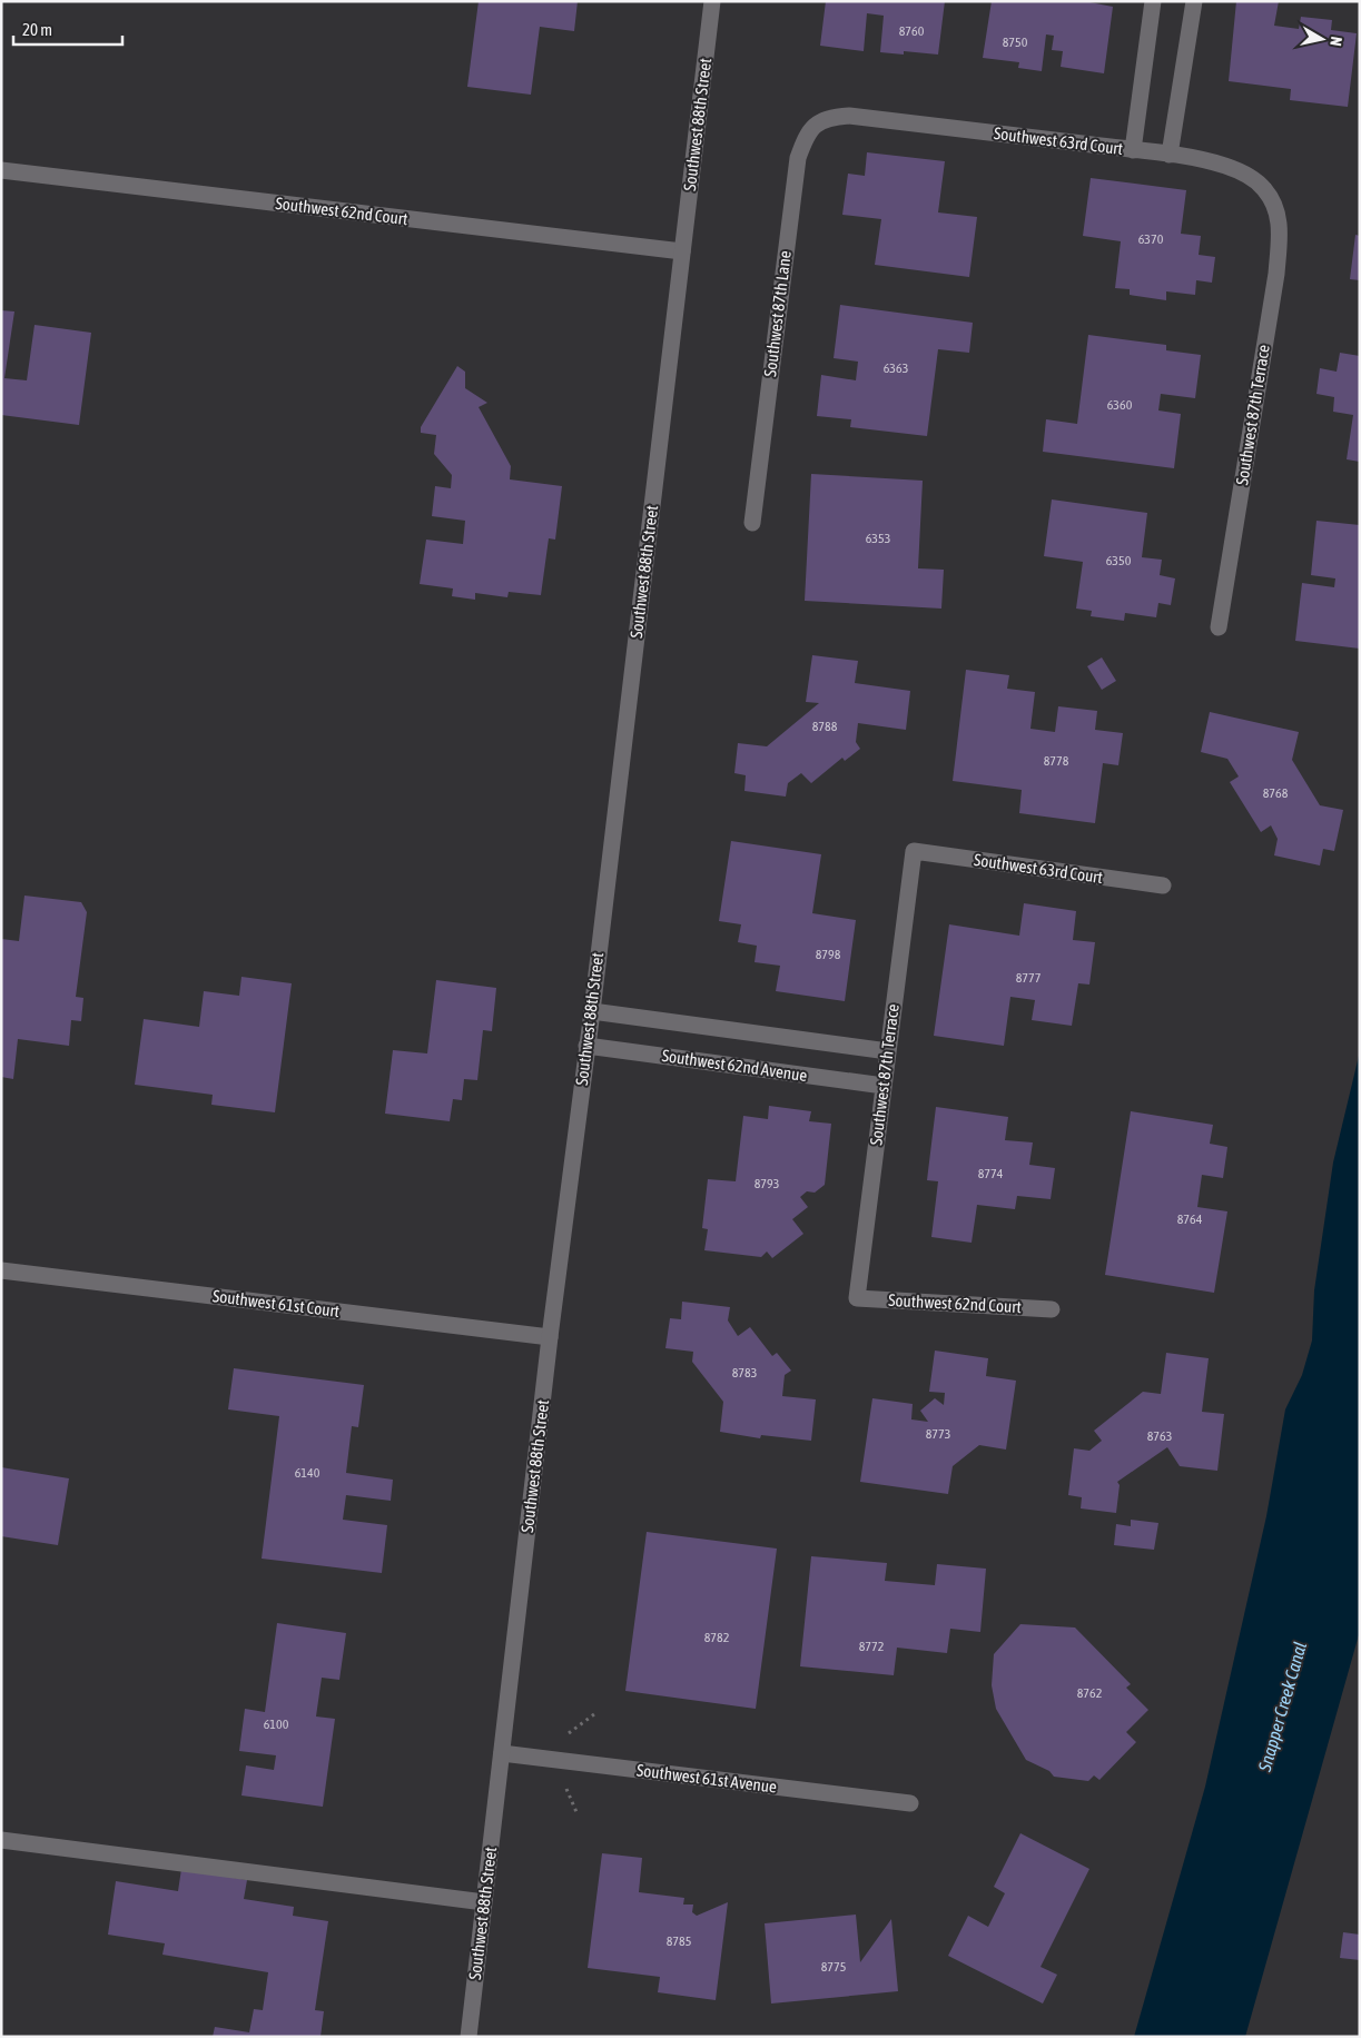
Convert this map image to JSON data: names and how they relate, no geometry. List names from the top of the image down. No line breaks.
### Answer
{"streets":{"street":["Southwest 88th Street","Southwest 63rd Court","Southwest 62nd Court","Southwest 87th Lane","Southwest 87th Terrace","Southwest 62nd Avenue","Southwest 61st Court","Southwest 61st Avenue"]},"crossings":[["Southwest 88th Street","Southwest 62nd Court"],["Southwest 88th Street","Southwest 62nd Avenue"],["Southwest 88th Street","Southwest 61st Court"],["Southwest 88th Street","Southwest 61st Avenue"],["Southwest 63rd Court","Southwest 87th Lane"],["Southwest 63rd Court","Southwest 87th Terrace"],["Southwest 62nd Court","Southwest 87th Terrace"],["Southwest 87th Terrace","Southwest 62nd Avenue"]],"water":["Snapper Creek Canal"],"house_numbers":["8760","8750","6370","6363","6360","6353","6350","8788","8778","8768","8798","8777","8774","8793","8764","8783","8773","8763","6140","8782","8772","8762","6100","8785","8775"],"scale_bar":"20 m","north":"right"}
